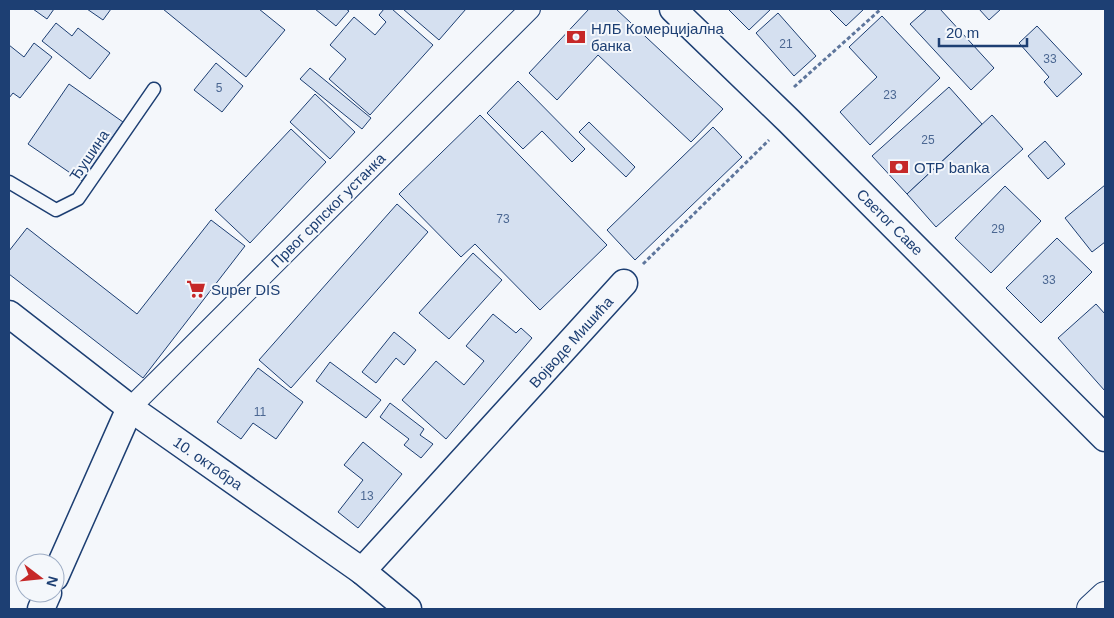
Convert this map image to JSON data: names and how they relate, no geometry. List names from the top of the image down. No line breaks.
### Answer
{"streets":{"street":["Првог српског устанка","Светог Саве","Војводе Мишића","10. октобра"],"lane":["Ђушина"]},"crossings":[["Првог српског устанка","10. октобра"],["Светог Саве","Војводе Мишића"],["Војводе Мишића","10. октобра"]],"places":{"bank":["НЛБ Комерцијална банка","OTP banka"],"supermarket":["Super DIS"]},"house_numbers":["21","33","5","23","25","73","29","33","11","13"],"scale_bar":"20 m","north":"right"}
